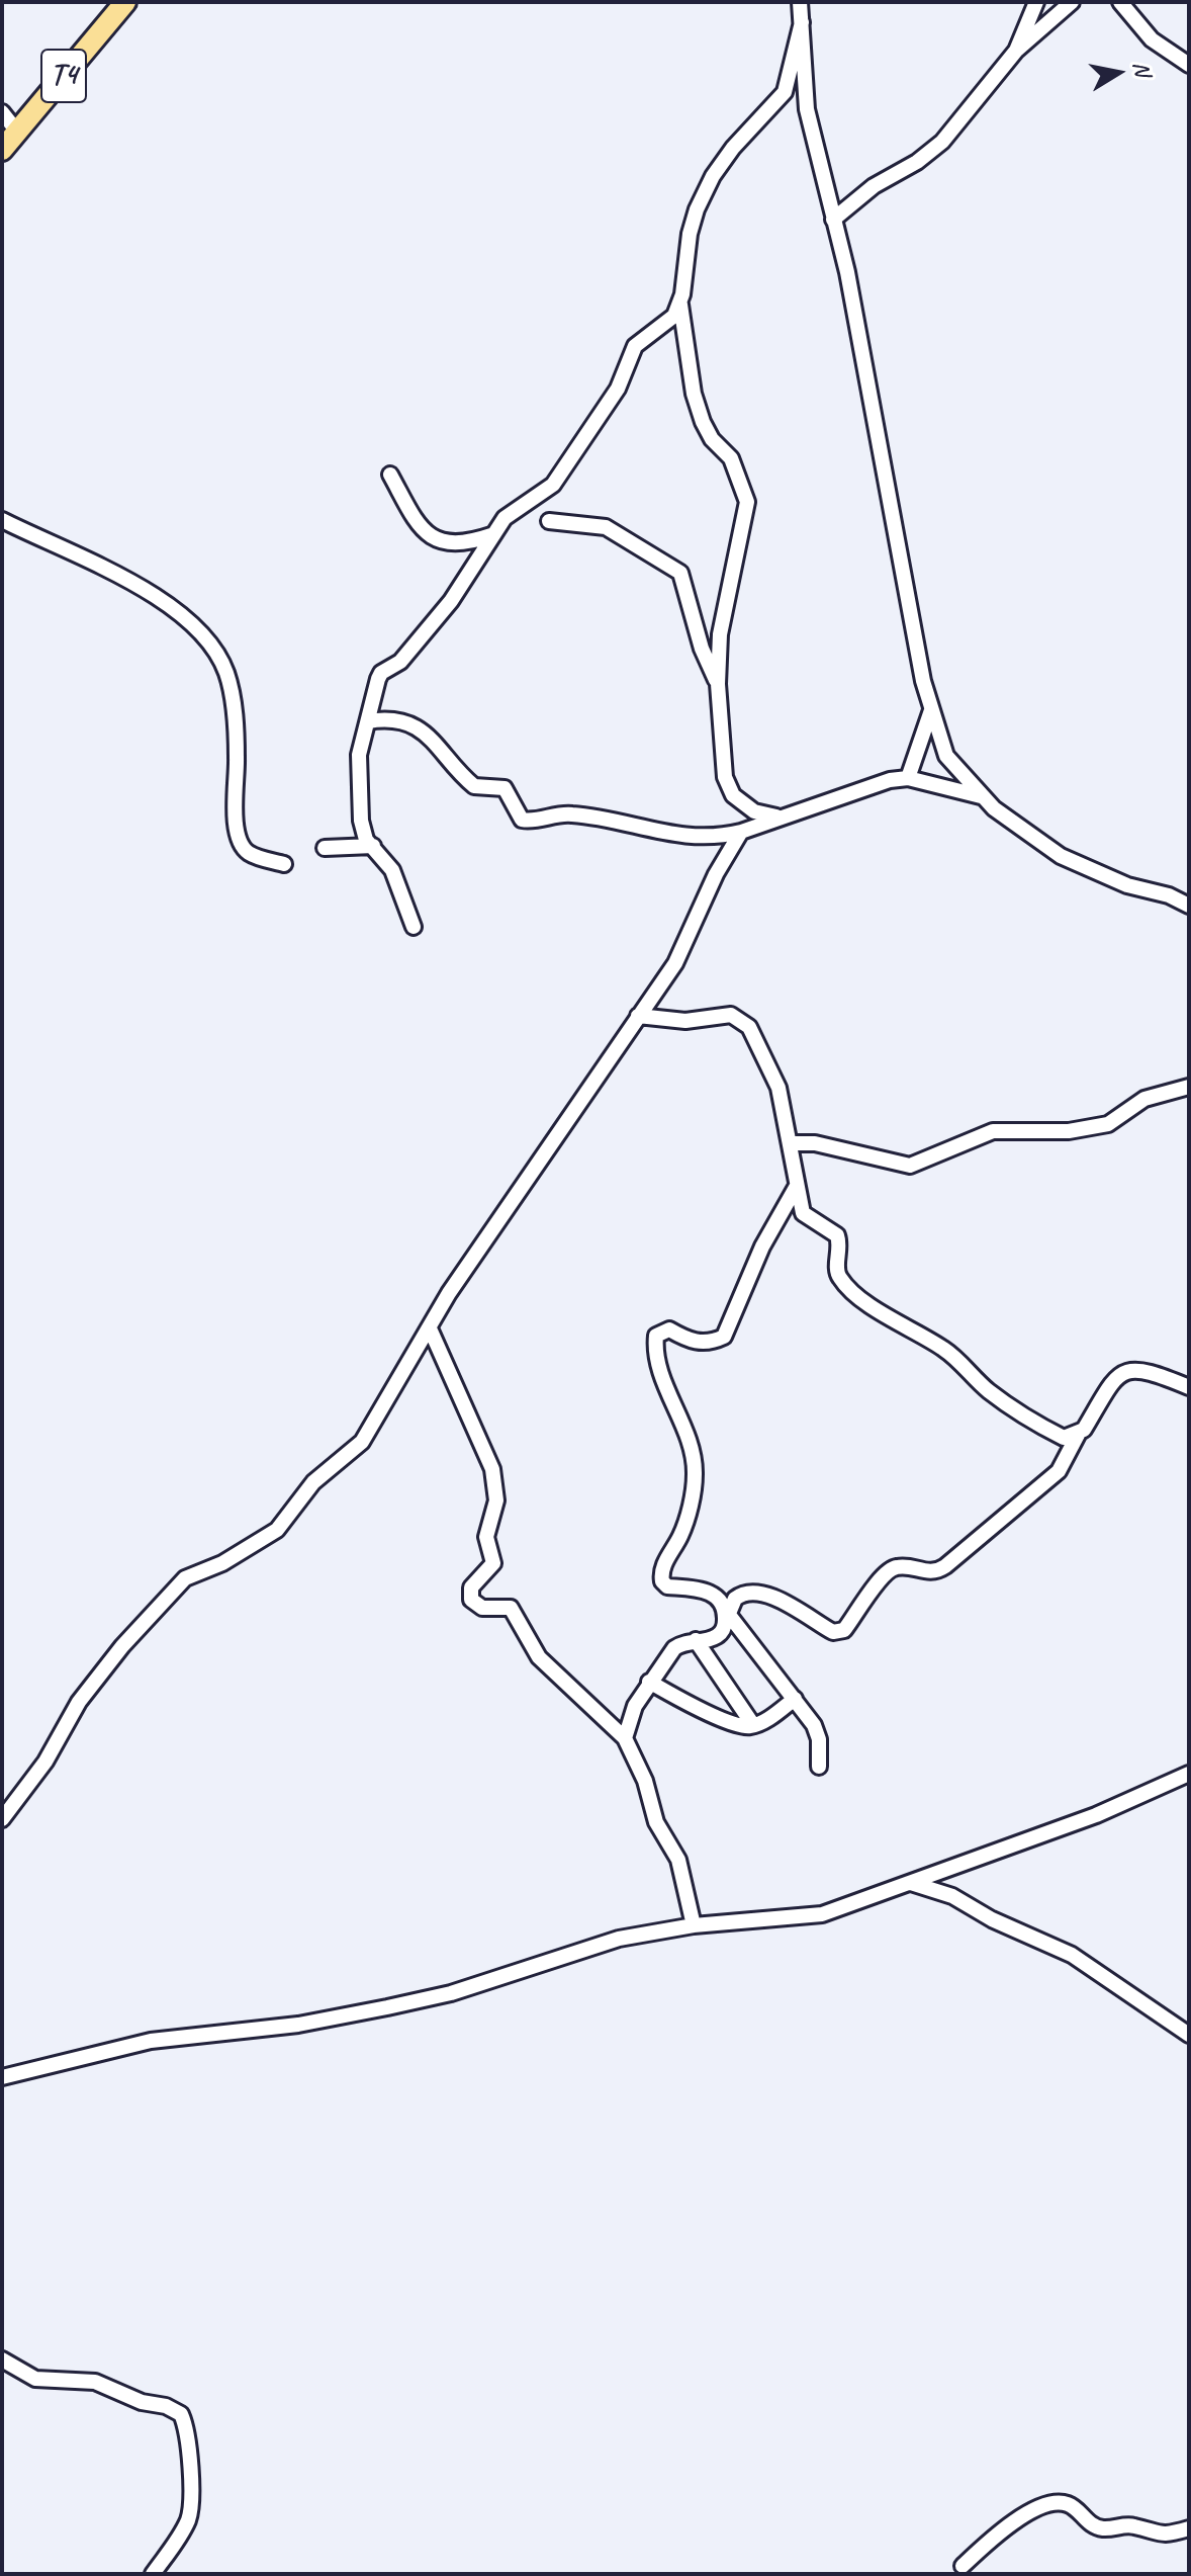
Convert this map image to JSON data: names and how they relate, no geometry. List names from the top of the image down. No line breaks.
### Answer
{"streets":{"highway":["T4"]},"north":"right"}
